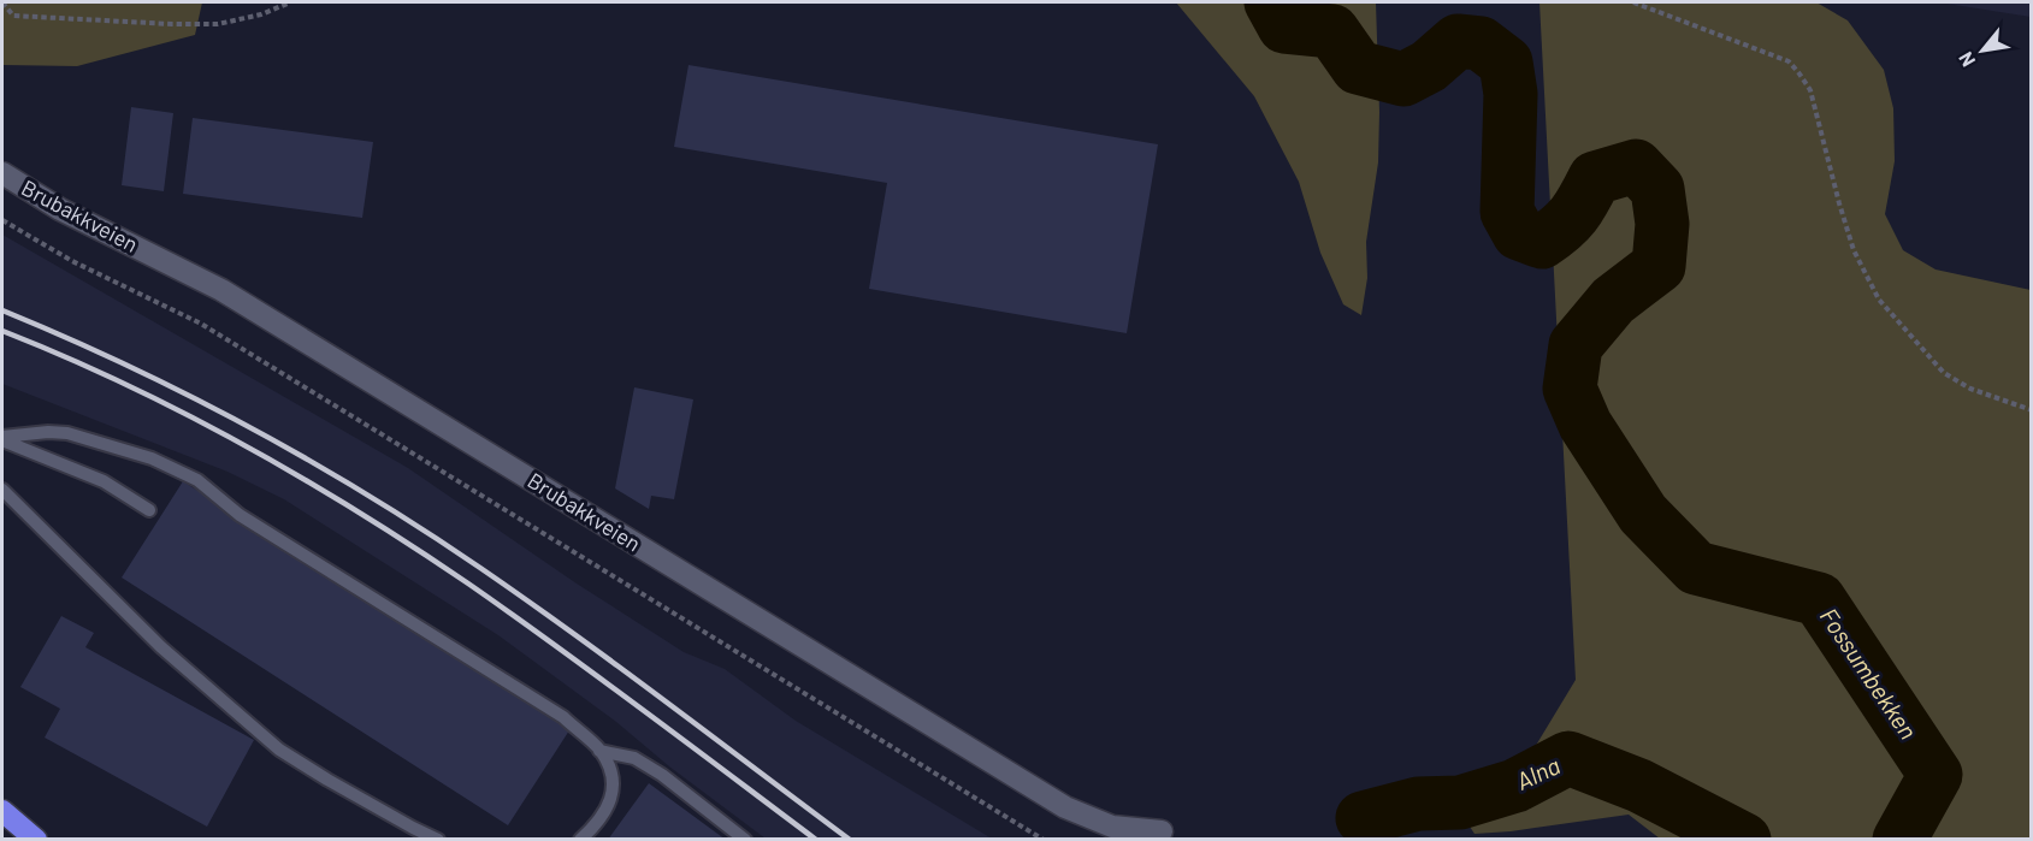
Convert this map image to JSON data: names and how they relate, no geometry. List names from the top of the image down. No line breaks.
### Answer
{"streets":{"street":["Brubakkveien"]},"water":["Fossumbekken","Alna"],"north":"bottom left"}
